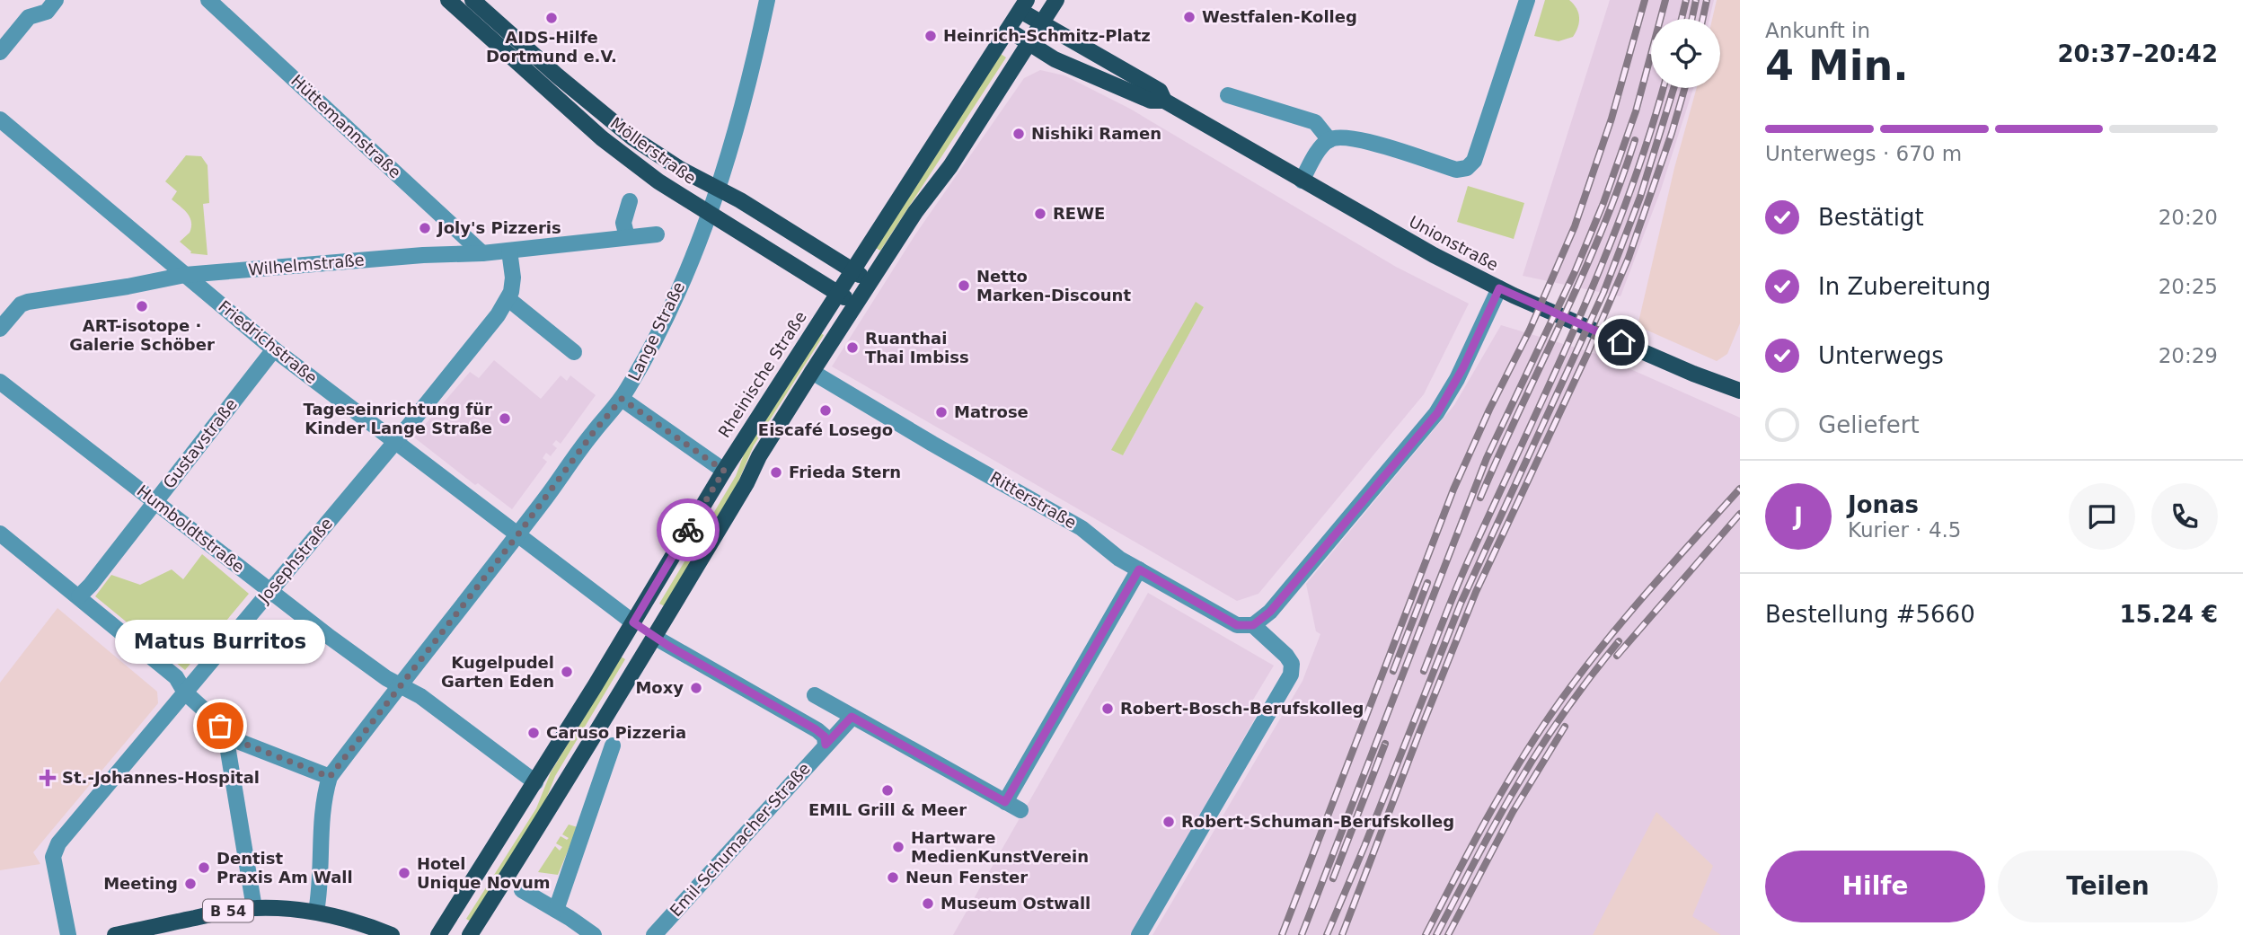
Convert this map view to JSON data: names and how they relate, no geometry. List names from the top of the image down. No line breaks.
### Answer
{"streets":{"main road":["Möllerstraße","Unionstraße","Rheinische Straße","B 54"],"street":["Hüttemannstraße","Wilhelmstraße","Lange Straße","Friedrichstraße","Gustavstraße","Ritterstraße","Humboldtstraße","Josephstraße","Emil-Schumacher-Straße"]},"crossings":[["Hüttemannstraße","Wilhelmstraße"],["Möllerstraße","Lange Straße"],["Möllerstraße","Rheinische Straße"],["Unionstraße","Rheinische Straße"],["Wilhelmstraße","Friedrichstraße"],["Lange Straße","Friedrichstraße"],["Lange Straße","Humboldtstraße"],["Lange Straße","B 54"],["Friedrichstraße","Rheinische Straße"],["Friedrichstraße","Gustavstraße"],["Friedrichstraße","Josephstraße"],["Rheinische Straße","Humboldtstraße"],["Gustavstraße","Humboldtstraße"],["Humboldtstraße","Josephstraße"]],"places":{"other":["Westfalen-Kolleg","AIDS-Hilfe Dortmund e.V.","Heinrich-Schmitz-Platz","Nishiki Ramen","REWE","Joly's Pizzeris","Netto Marken-Discount","ART-isotope · Galerie Schöber","Ruanthai Thai Imbiss","Eiscafé Losego","Matrose","Tageseinrichtung für Kinder Lange Straße","Frieda Stern","Kugelpudel Garten Eden","Moxy","Robert-Bosch-Berufskolleg","Matus Burritos","Caruso Pizzeria","EMIL Grill & Meer","Robert-Schuman-Berufskolleg","Hartware MedienKunstVerein","Dentist Praxis Am Wall","Hotel Unique Novum","Neun Fenster","Meeting","Museum Ostwall"],"health":["St.-Johannes-Hospital"]},"page":{"heading":["4 Min.","Ankunft in","20:37–20:42"],"panel":["Jonas","Kurier · 4.5","Bestellung #5660","15.24 €"],"bar":"Unterwegs · 670 m","list":[["Bestätigt","20:20"],["In Zubereitung","20:25"],["Unterwegs","20:29"],"Geliefert"],"round":"J","bubble":"Matus Burritos","buttons":["Hilfe","Teilen"]}}
